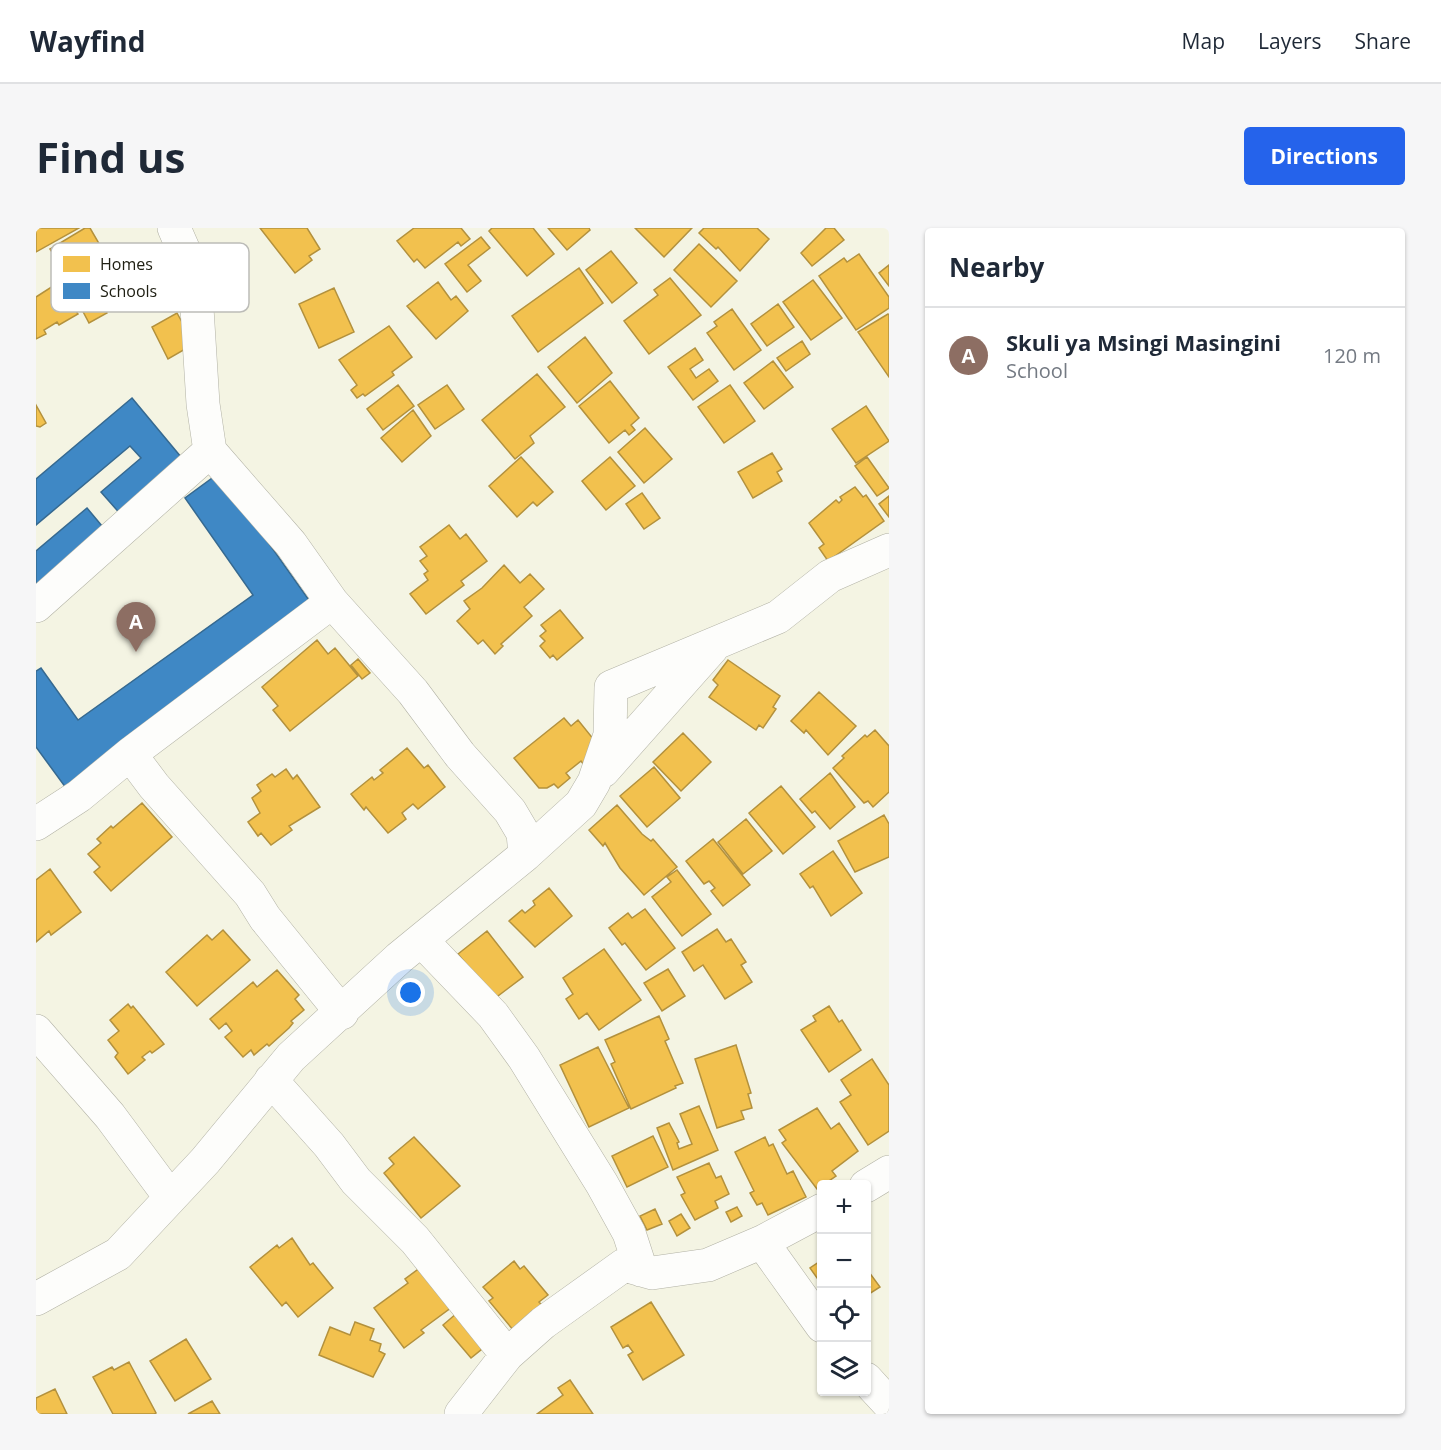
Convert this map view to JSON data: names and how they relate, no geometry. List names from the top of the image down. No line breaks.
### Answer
{"legend":["Homes","Schools"],"page":{"header":"Wayfind","nav":["Map","Layers","Share"],"buttons":"Directions","title":"Find us","heading":"Nearby","list":[{"mark":"A","name":"Skuli ya Msingi Masingini","note":"School","value":"120 m"}],"pins":"A","map_buttons":["+","−"]}}
